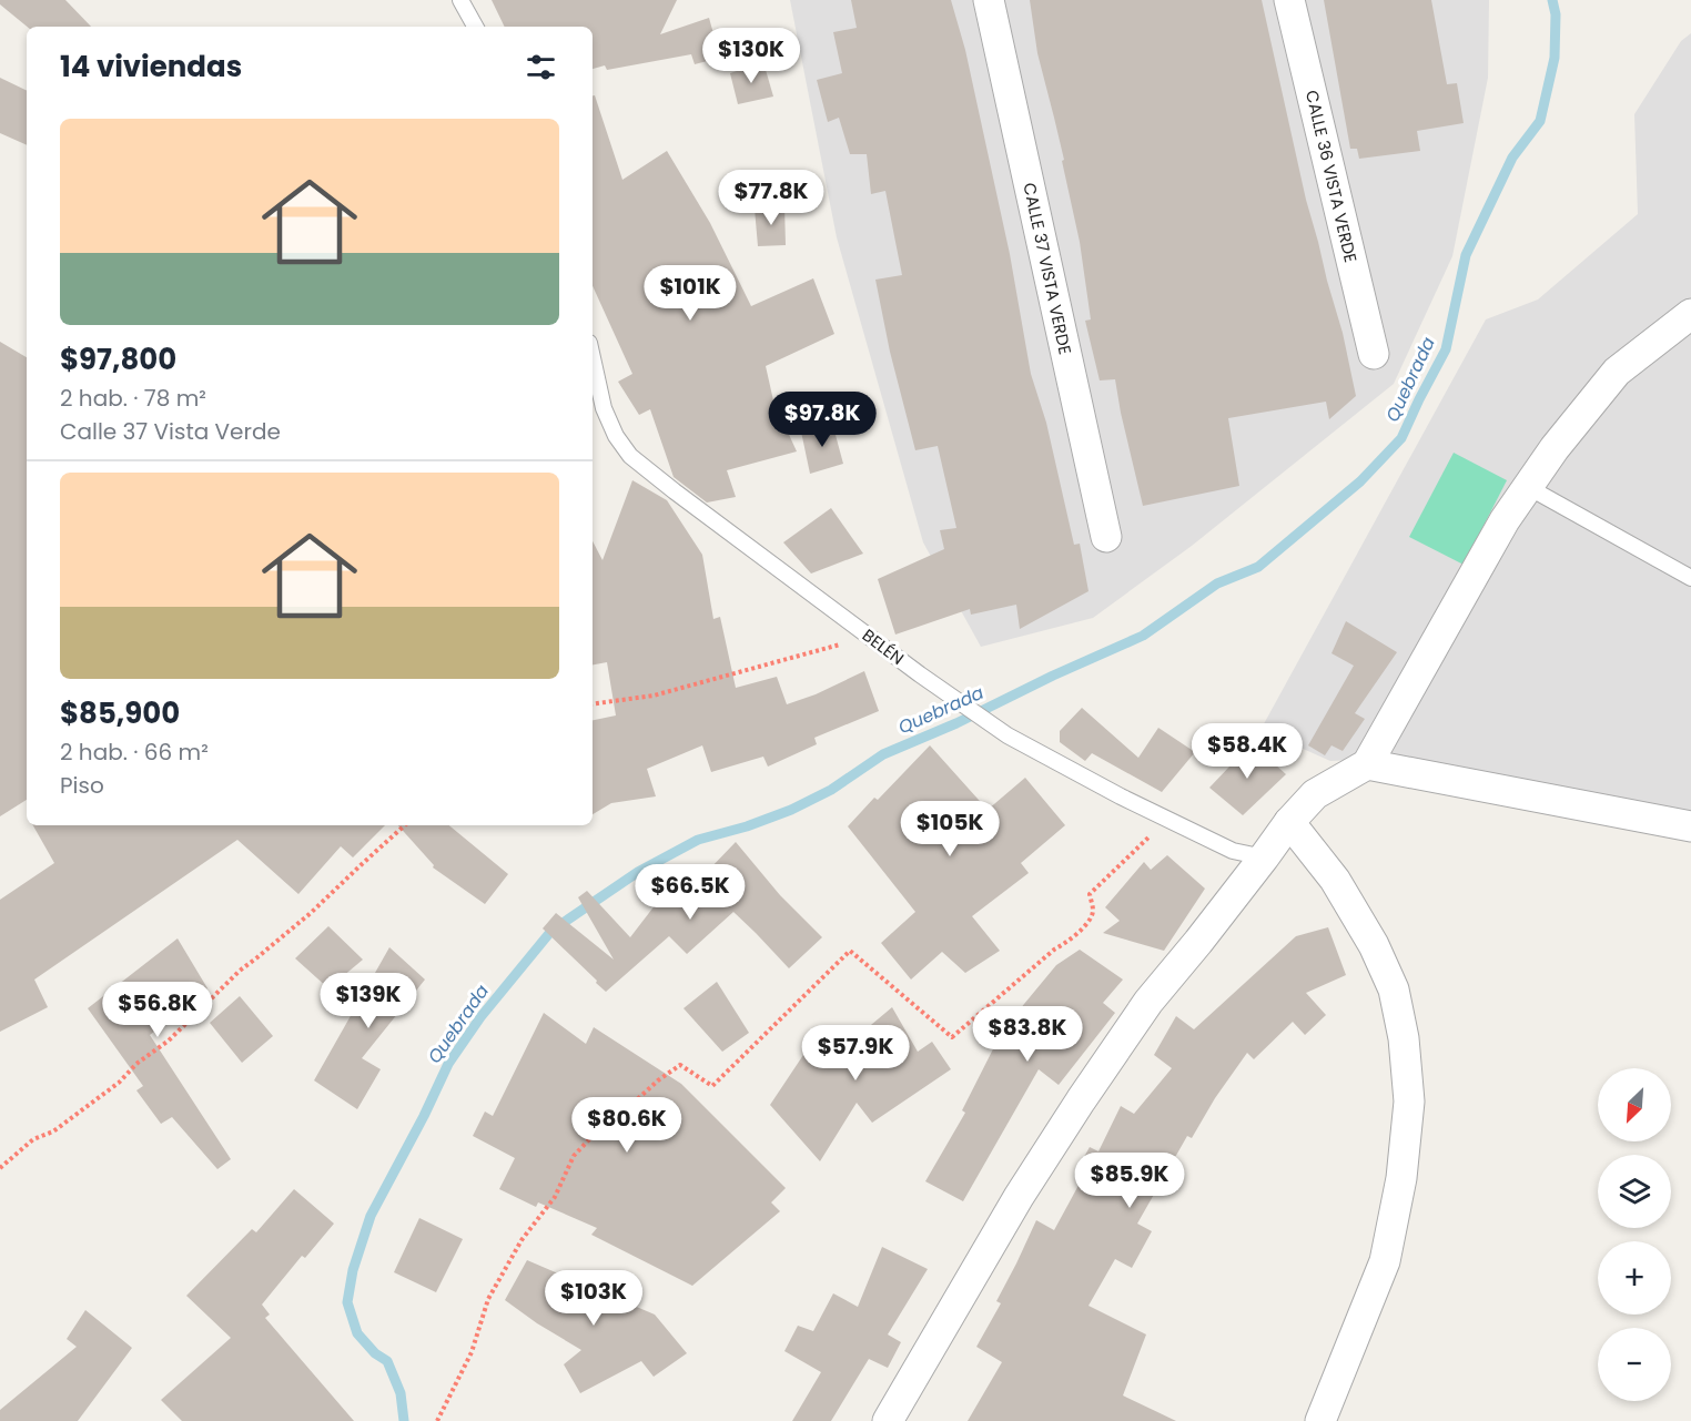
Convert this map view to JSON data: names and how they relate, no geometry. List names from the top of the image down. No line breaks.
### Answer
{"streets":{"street":["CALLE 36 VISTA VERDE","CALLE 37 VISTA VERDE"],"lane":["BELÉN"]},"water":["Quebrada"],"north":"bottom left","page":{"heading":"14 viviendas","price":["$130K","$77.8K","$101K","$97.8K","$58.4K","$105K","$66.5K","$139K","$56.8K","$83.8K","$57.9K","$80.6K","$85.9K","$103K"],"list":[{"name":"$97,800","note":"2 hab. · 78 m² · Calle 37 Vista Verde"},{"name":"$85,900","note":"2 hab. · 66 m² · Piso"}],"map_buttons":["+","−"]}}
